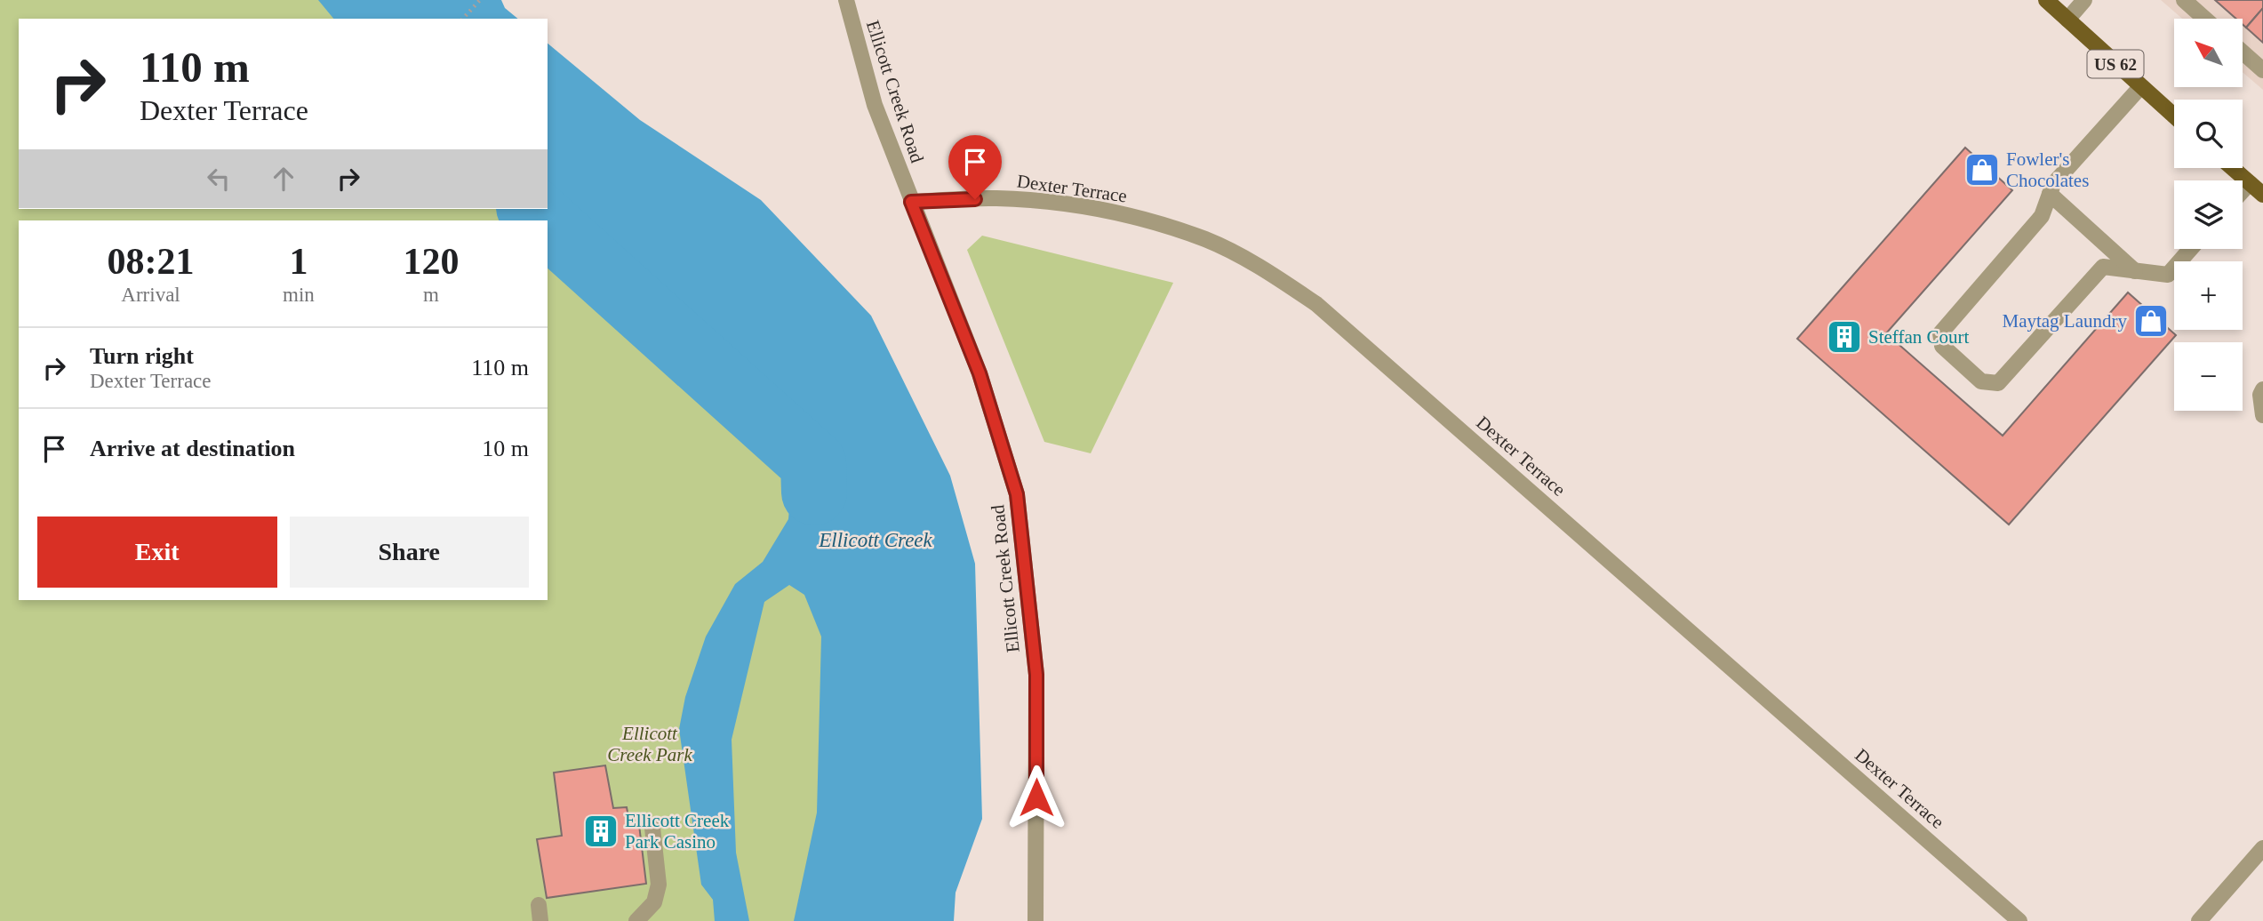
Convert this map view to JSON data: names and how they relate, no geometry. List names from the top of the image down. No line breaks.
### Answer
{"streets":{"main road":["US 62"],"street":["Ellicott Creek Road","Dexter Terrace"]},"crossings":[["Ellicott Creek Road","Dexter Terrace"]],"water":["Ellicott Creek"],"parks":["Ellicott Creek Park"],"places":{"shop":["Fowler's Chocolates","Maytag Laundry"],"building":["Steffan Court","Ellicott Creek Park Casino"]},"north":"top left","page":{"map_buttons":["+","−"],"turn":["110 m","Dexter Terrace"],"eta":["08:21","Arrival","1","min","120","m"],"list":[{"name":"Turn right","note":"Dexter Terrace","value":"110 m"},{"name":"Arrive at destination","value":"10 m"}],"buttons":["Exit","Share"]}}
